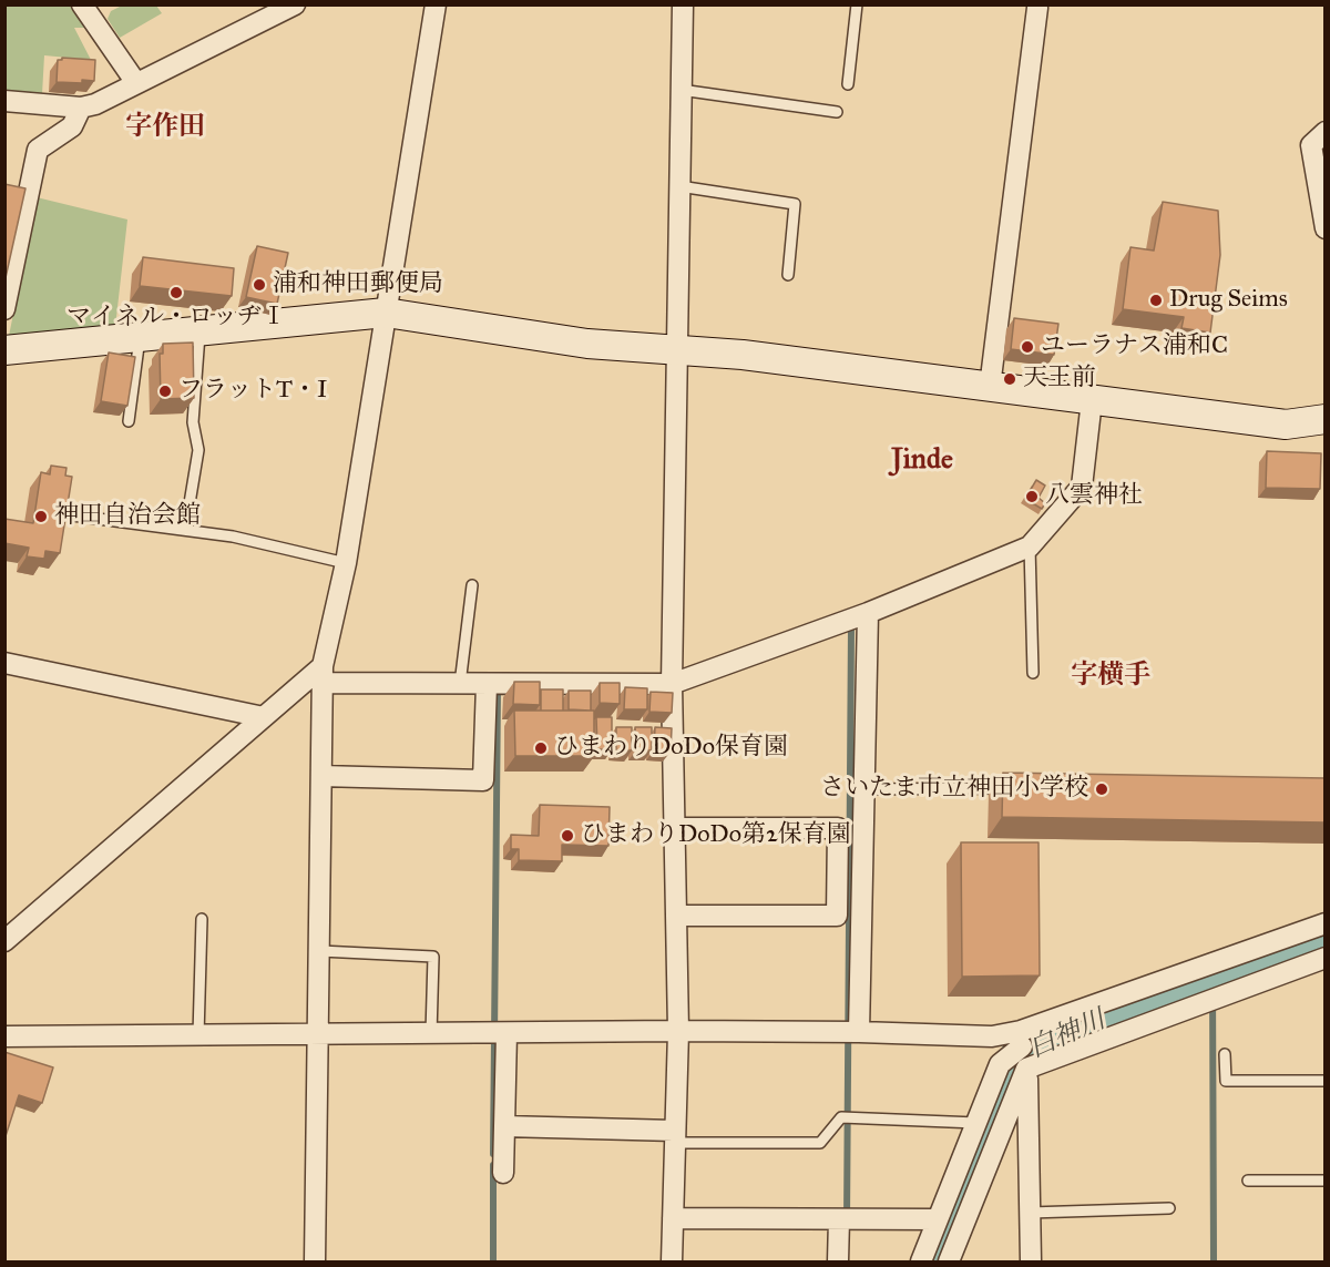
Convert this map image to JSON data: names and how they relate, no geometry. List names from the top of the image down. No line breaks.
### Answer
{"districts":["字作田","Jinde","字横手"],"water":["白神川"],"places":["浦和神田郵便局","マイネル・ロッヂⅠ","Drug Seims","ユーラナス浦和C","天王前","フラットT・I","八雲神社","神田自治会館","ひまわりDoDo保育園","さいたま市立神田小学校","ひまわりDoDo第2保育園"]}
